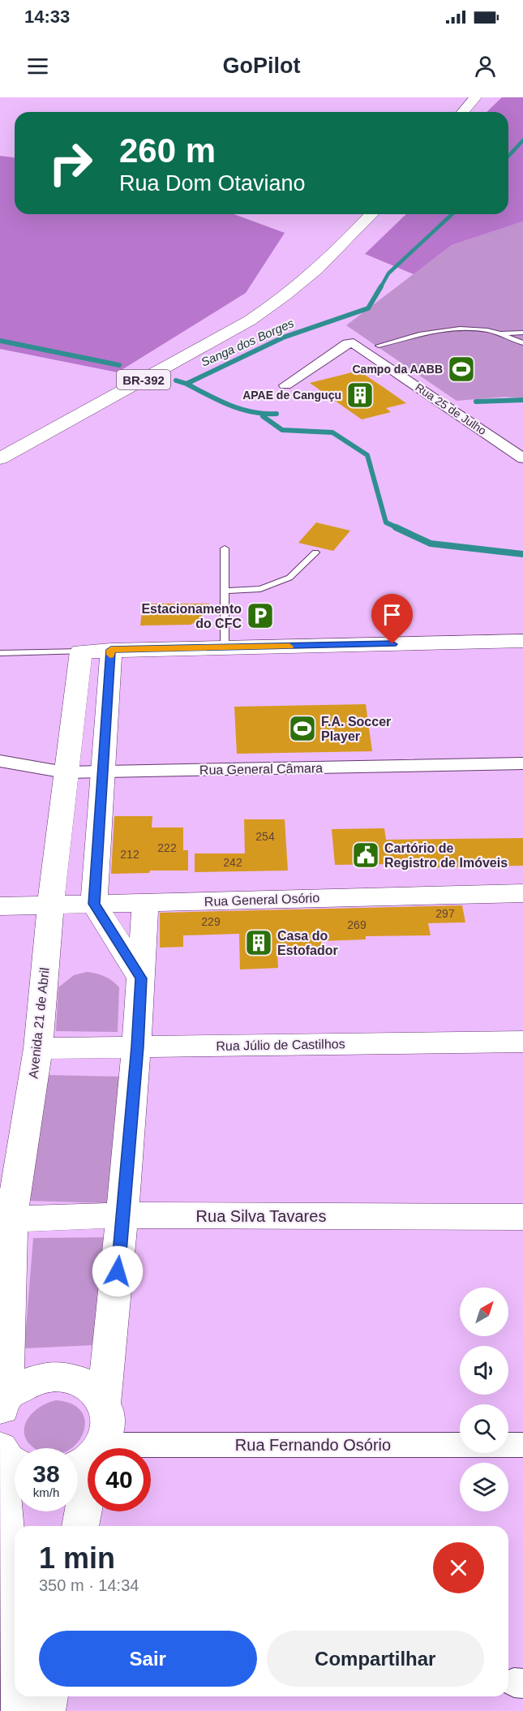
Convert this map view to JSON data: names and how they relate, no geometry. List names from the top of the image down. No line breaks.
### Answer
{"streets":{"main road":["BR-392","Rua General Osório","Avenida 21 de Abril","Rua Júlio de Castilhos","Rua Silva Tavares"],"street":["Rua 25 de Julho","Rua General Câmara","Rua Fernando Osório"]},"crossings":[["Rua General Câmara","Avenida 21 de Abril"],["Rua General Osório","Avenida 21 de Abril"],["Avenida 21 de Abril","Rua Júlio de Castilhos"],["Avenida 21 de Abril","Rua Silva Tavares"]],"water":["Sanga dos Borges"],"places":{"sports":["Campo da AABB","F.A. Soccer Player"],"building":["APAE de Canguçu","Casa do Estofador"],"parking":["Estacionamento do CFC"],"public building":["Cartório de Registro de Imóveis"]},"house_numbers":["254","222","212","242","297","229","269"],"north":"top right","page":{"status":"14:33","header":"GoPilot","turn":["260 m","Rua Dom Otaviano"],"speed":"38 km/h","limit":"40","heading":["1 min","350 m · 14:34"],"buttons":["Sair","Compartilhar"]}}
